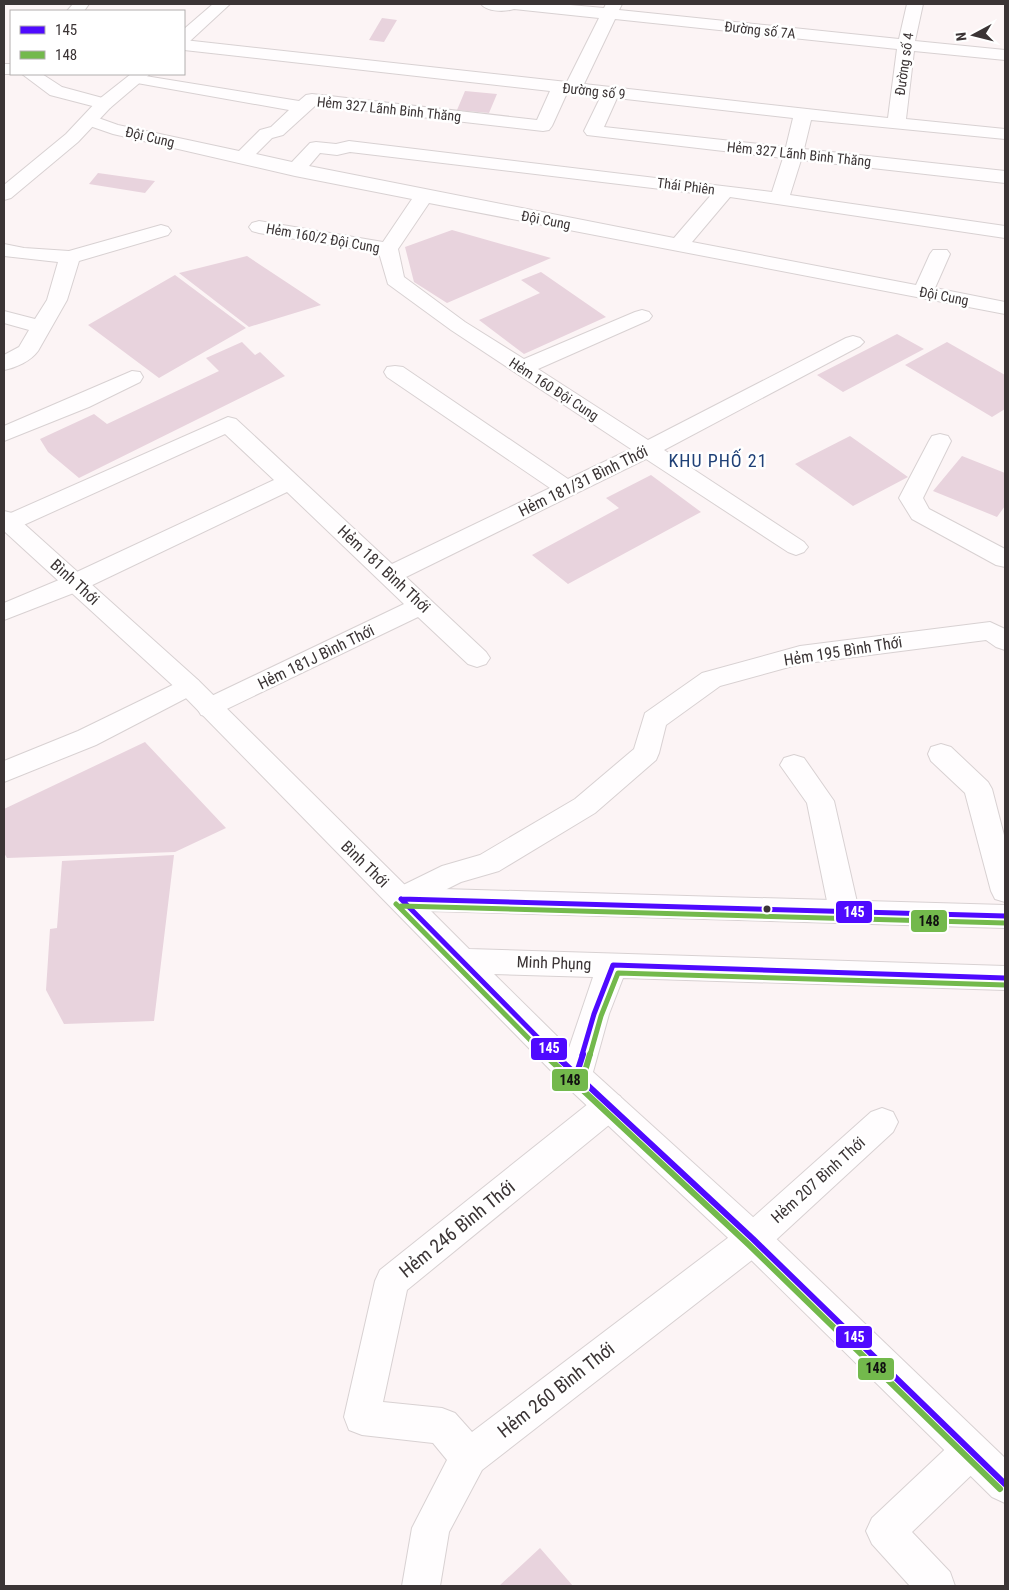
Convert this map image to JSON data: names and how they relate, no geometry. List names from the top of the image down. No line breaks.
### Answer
{"streets":{"street":["Đường số 7A","Đường số 4","Đường số 9","Hẻm 327 Lãnh Binh Thăng","Đội Cung","Thái Phiên","Hẻm 160/2 Đội Cung","Hẻm 160 Đội Cung","Hẻm 181/31 Bình Thới","Hẻm 181 Bình Thới","Bình Thới","Hẻm 195 Bình Thới","Hẻm 181J Bình Thới","Minh Phụng","Hẻm 207 Bình Thới","Hẻm 246 Bình Thới","Hẻm 260 Bình Thới"]},"crossings":[["Đường số 7A","Đường số 4"],["Đường số 4","Đường số 9"],["Đường số 9","Hẻm 327 Lãnh Binh Thăng"],["Đội Cung","Thái Phiên"],["Hẻm 160/2 Đội Cung","Hẻm 160 Đội Cung"],["Hẻm 160 Đội Cung","Hẻm 181/31 Bình Thới"],["Hẻm 181/31 Bình Thới","Hẻm 181 Bình Thới"],["Hẻm 181 Bình Thới","Bình Thới"],["Hẻm 181 Bình Thới","Hẻm 181J Bình Thới"],["Bình Thới","Hẻm 195 Bình Thới"],["Bình Thới","Hẻm 181J Bình Thới"],["Bình Thới","Minh Phụng"],["Bình Thới","Hẻm 207 Bình Thới"],["Bình Thới","Hẻm 246 Bình Thới"],["Bình Thới","Hẻm 260 Bình Thới"],["Hẻm 207 Bình Thới","Hẻm 260 Bình Thới"],["Hẻm 246 Bình Thới","Hẻm 260 Bình Thới"]],"districts":["KHU PHỐ 21"],"lines":["transit line 145","transit line 148"],"legend":["145","148"],"north":"left"}
